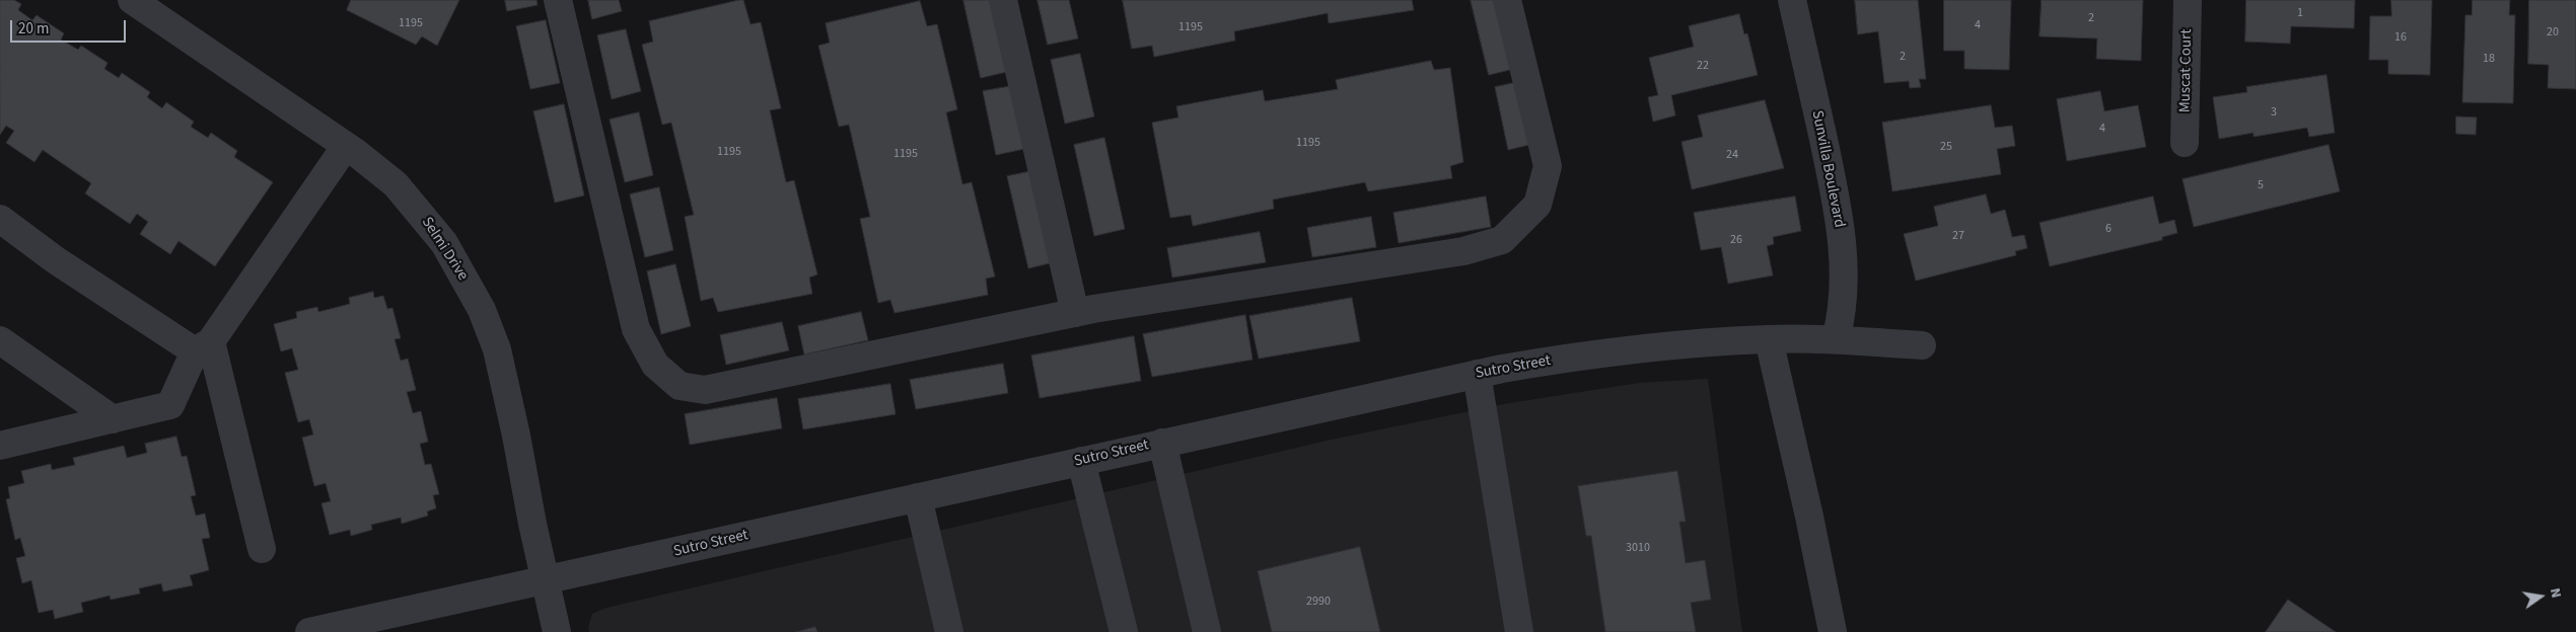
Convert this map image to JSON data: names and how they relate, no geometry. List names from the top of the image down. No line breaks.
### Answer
{"streets":{"street":["Muscat Court","Sunvilla Boulevard","Selmi Drive","Sutro Street"]},"crossings":[["Sunvilla Boulevard","Sutro Street"],["Selmi Drive","Sutro Street"]],"house_numbers":["1","2","1195","4","1195","20","16","2","18","22","3","4","1195","25","1195","1195","24","5","6","27","26","3010","2990"],"scale_bar":"20 m","north":"right"}
